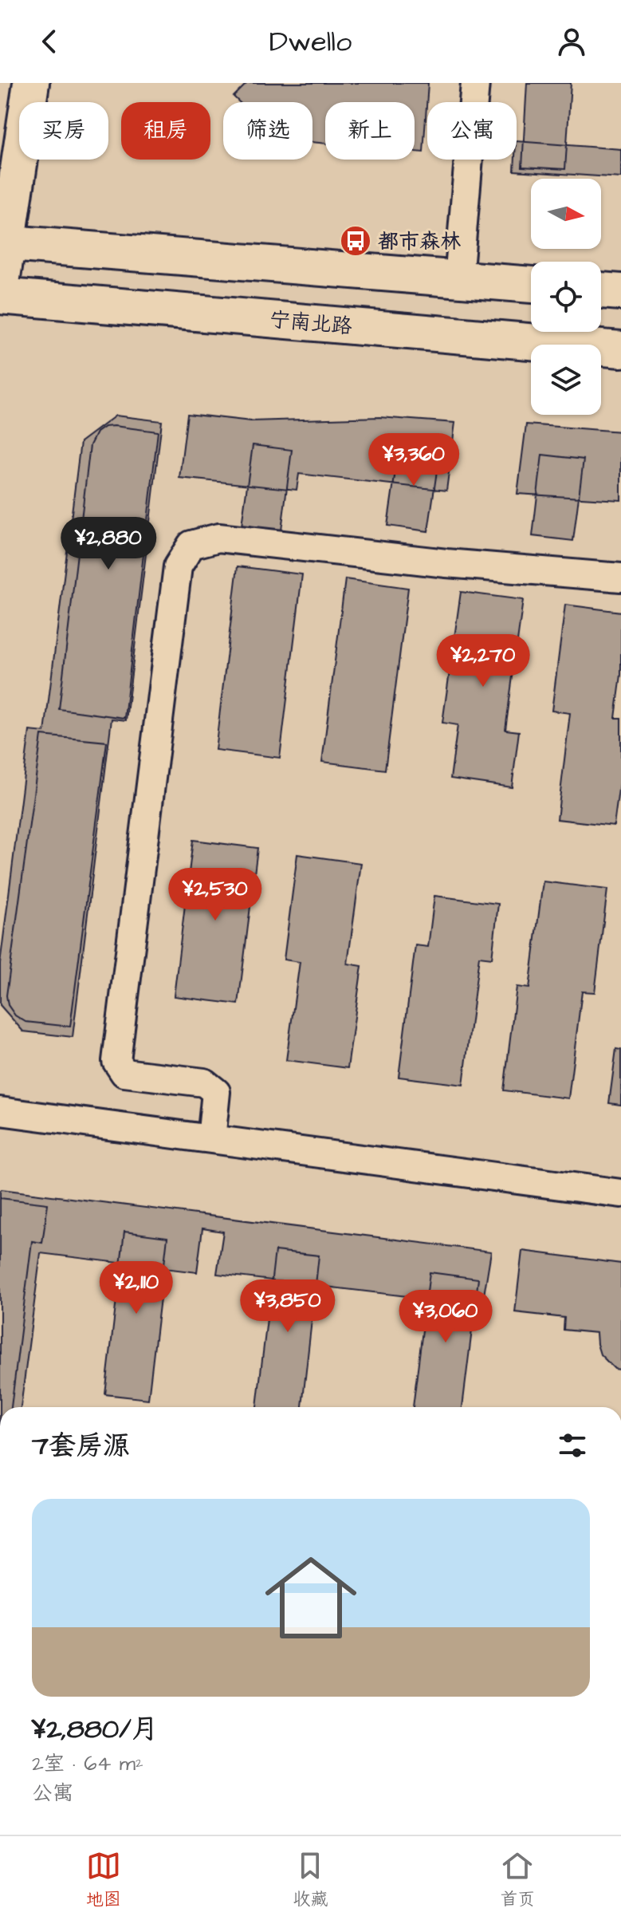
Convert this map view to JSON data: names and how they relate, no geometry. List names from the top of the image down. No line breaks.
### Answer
{"streets":{"main road":["宁南北路"]},"places":{"bus stop":["都市森林"]},"north":"right","page":{"header":"Dwello","chip":["买房","租房","筛选","新上","公寓"],"price":["¥3,360","¥2,880","¥2,270","¥2,530","¥2,110","¥3,850","¥3,060"],"heading":"7套房源","list":[{"name":"¥2,880/月","note":"2室 · 64 m² · 公寓"}],"tabs":["地图","收藏","首页"]}}
